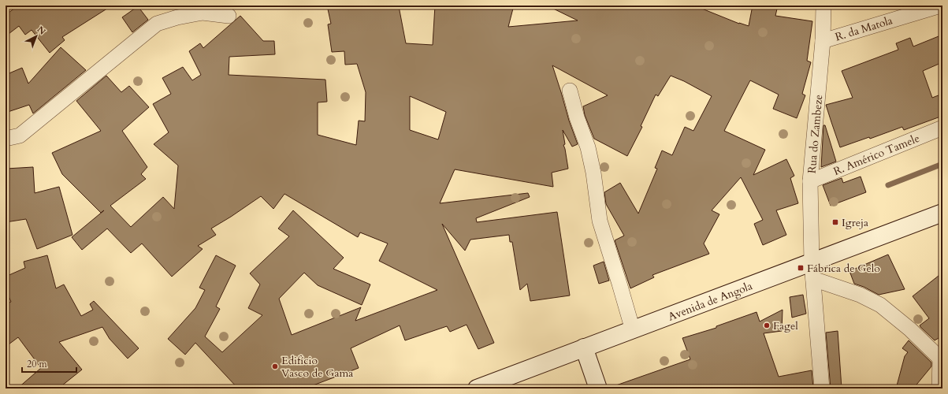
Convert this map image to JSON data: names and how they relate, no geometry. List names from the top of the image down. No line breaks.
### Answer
{"streets":{"main road":["Avenida de Angola"],"street":["R. da Matola","Rua do Zambeze","R. Américo Tamele"]},"crossings":[["R. da Matola","Rua do Zambeze"],["Rua do Zambeze","R. Américo Tamele"],["Rua do Zambeze","Avenida de Angola"]],"places":{"transit":["Igreja","Fábrica de Gelo"],"other":["Fagel","Edifício Vasco de Gama"]},"scale_bar":"20 m","north":"top right"}
